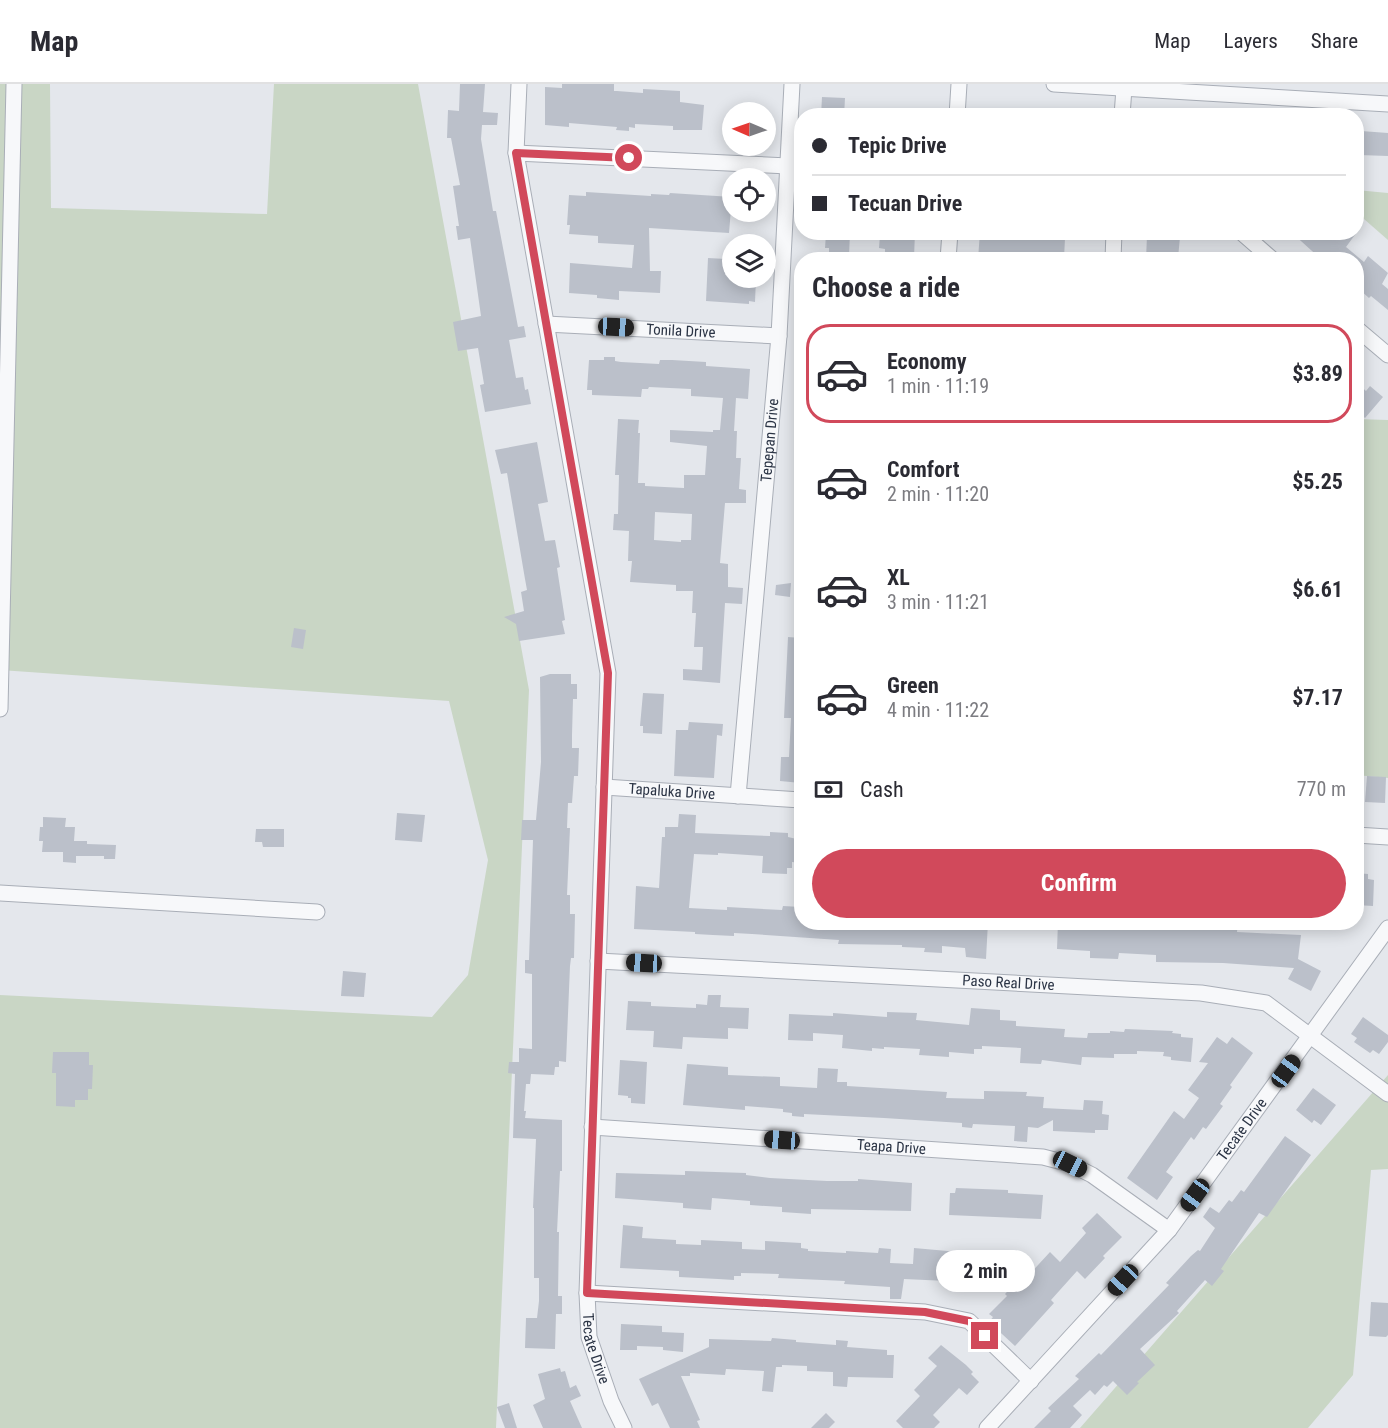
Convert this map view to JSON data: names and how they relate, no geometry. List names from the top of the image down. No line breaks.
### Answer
{"streets":{"street":["Tonila Drive","Tepepan Drive","Tapaluka Drive","Paso Real Drive","Tecate Drive","Teapa Drive"]},"crossings":[["Tonila Drive","Tepepan Drive"],["Tonila Drive","Tecate Drive"],["Tepepan Drive","Tapaluka Drive"],["Tapaluka Drive","Tecate Drive"],["Paso Real Drive","Tecate Drive"],["Tecate Drive","Teapa Drive"]],"north":"left","page":{"header":"Map","nav":["Map","Layers","Share"],"banner":["Tepic Drive","Tecuan Drive"],"heading":"Choose a ride","list":[{"name":"Economy","note":"1 min · 11:19","value":"$3.89"},{"name":"Comfort","note":"2 min · 11:20","value":"$5.25"},{"name":"XL","note":"3 min · 11:21","value":"$6.61"},{"name":"Green","note":"4 min · 11:22","value":"$7.17"}],"pay":["Cash","770 m"],"buttons":"Confirm","bubble":"2 min"}}
